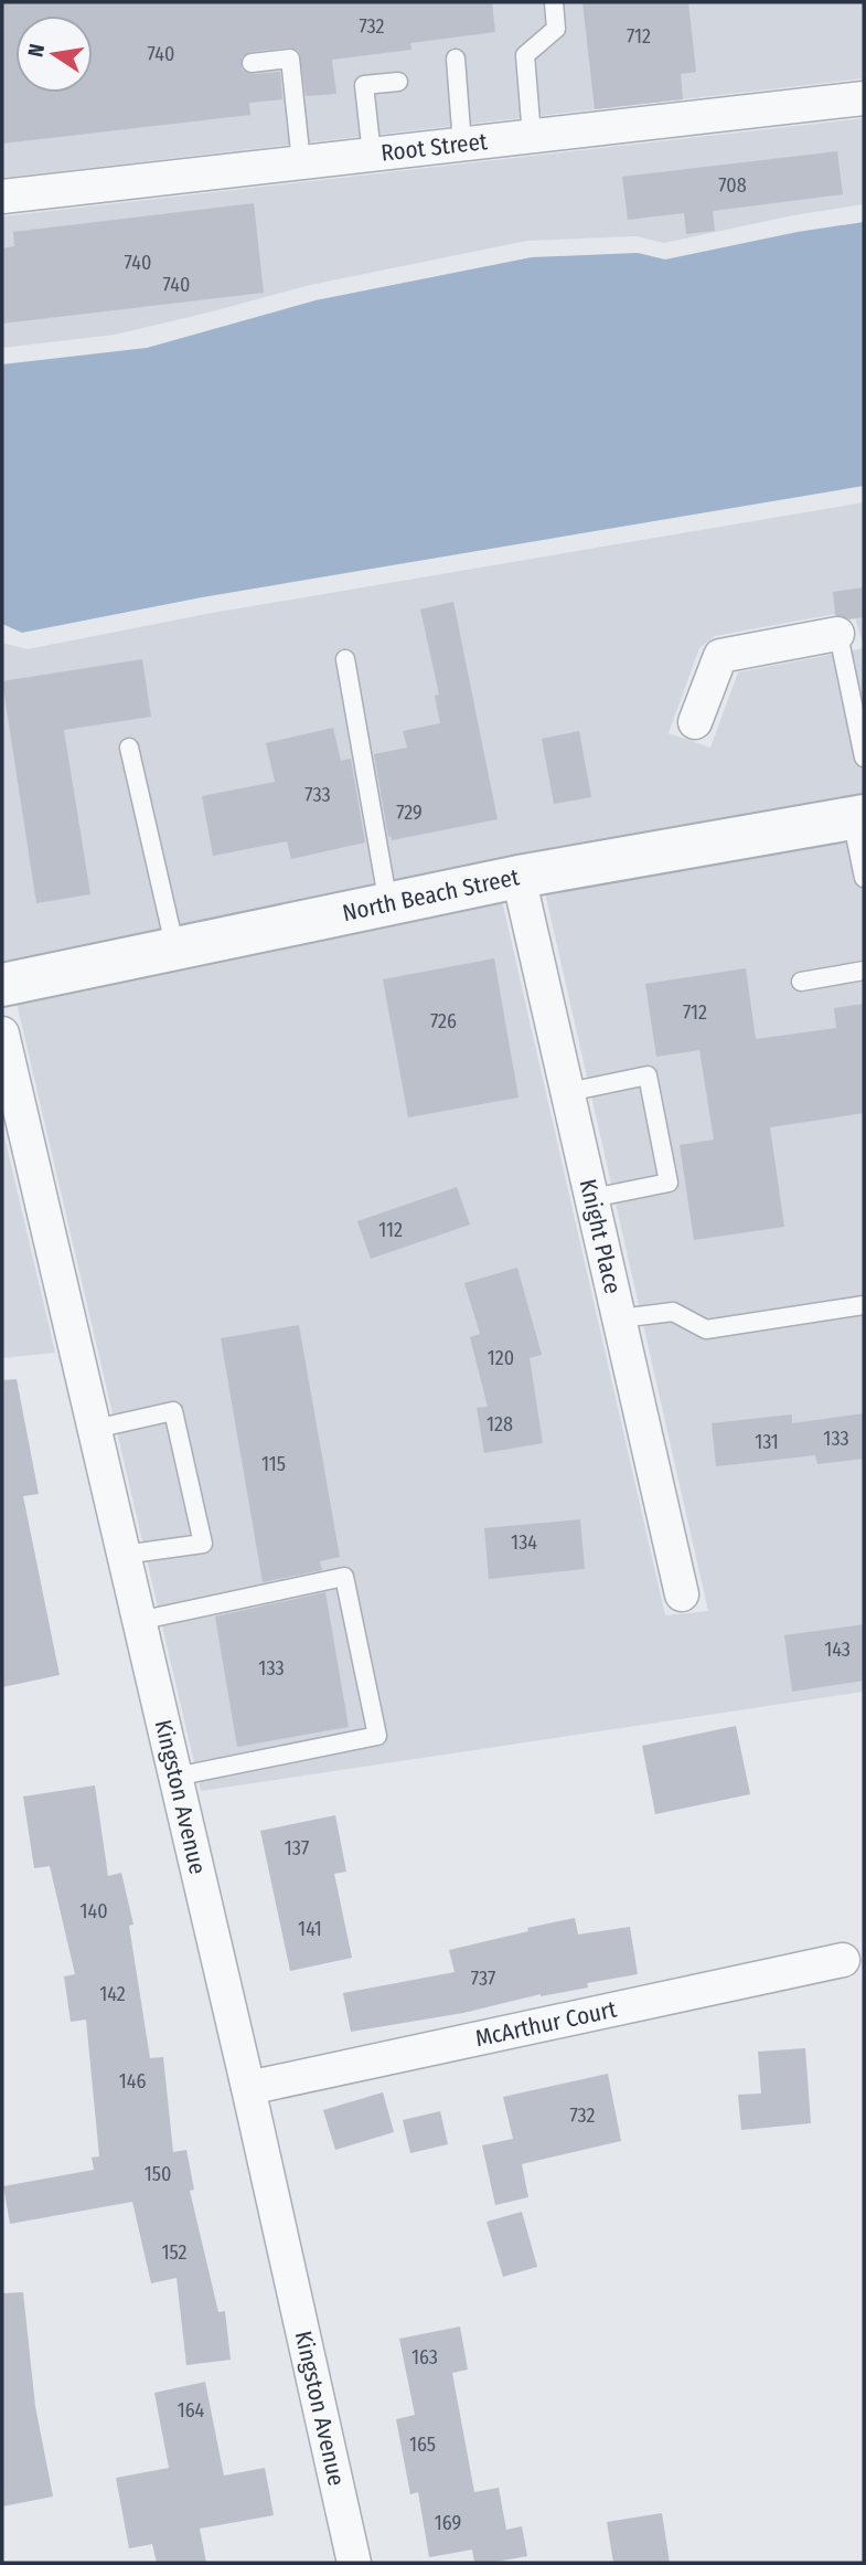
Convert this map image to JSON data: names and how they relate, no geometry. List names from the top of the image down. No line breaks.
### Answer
{"streets":{"street":["Root Street","North Beach Street","Knight Place","Kingston Avenue","McArthur Court"]},"crossings":[["North Beach Street","Knight Place"],["Kingston Avenue","McArthur Court"]],"house_numbers":["732","712","740","708","740","740","733","729","712","726","112","120","128","133","131","115","134","143","133","137","140","141","737","142","146","732","150","152","163","164","165","169"],"north":"left"}
